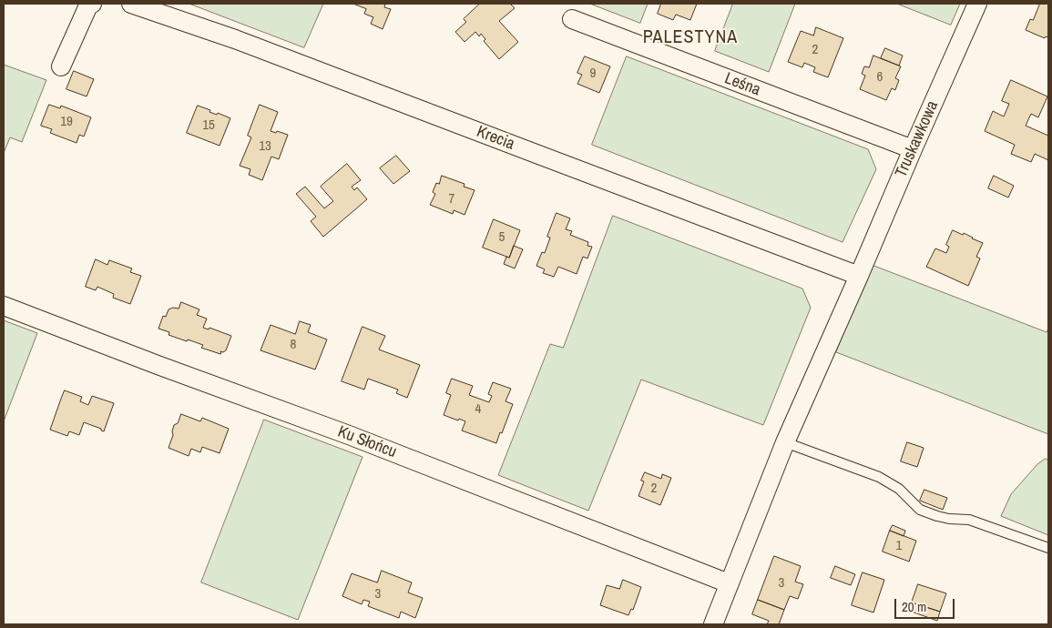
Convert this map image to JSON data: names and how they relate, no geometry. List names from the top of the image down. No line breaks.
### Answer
{"streets":{"street":["Leśna","Krecia","Truskawkowa","Ku Słońcu"]},"crossings":[["Leśna","Truskawkowa"],["Krecia","Truskawkowa"],["Truskawkowa","Ku Słońcu"]],"districts":["PALESTYNA"],"house_numbers":["2","9","6","19","15","13","7","5","8","4","2","1","3","3"],"scale_bar":"20 m"}
